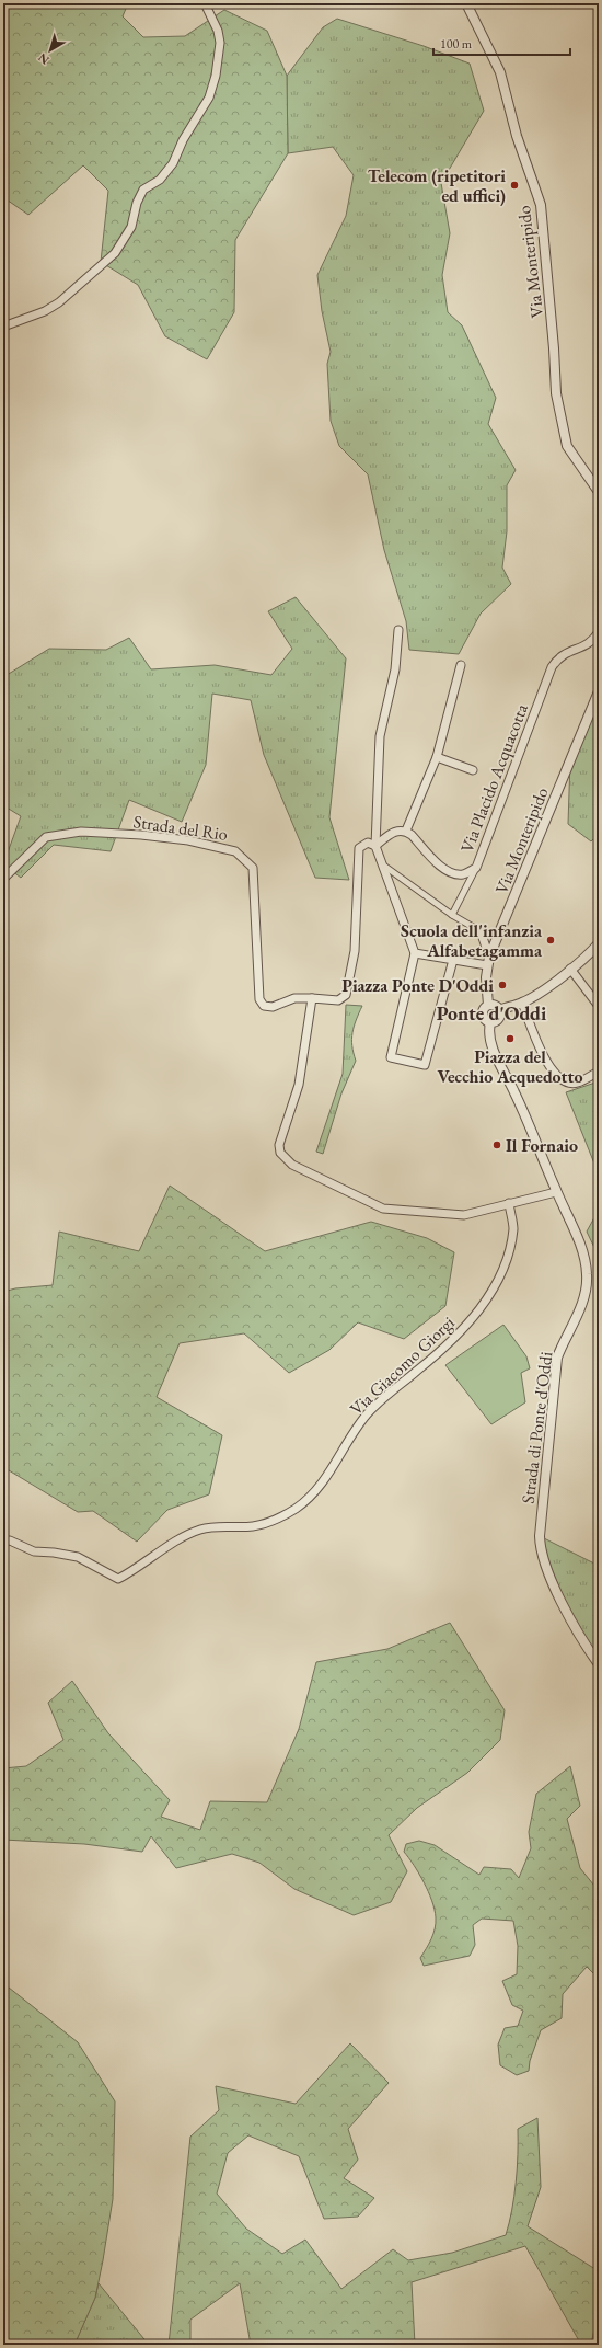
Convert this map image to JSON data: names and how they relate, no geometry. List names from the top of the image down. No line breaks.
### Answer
{"streets":{"street":["Via Monteripido","Via Placido Acquacotta","Strada del Rio","Via Giacomo Giorgi","Strada di Ponte d'Oddi"]},"crossings":[["Via Monteripido","Strada di Ponte d'Oddi"]],"districts":["Ponte d'Oddi"],"places":["Telecom (ripetitori ed uffici)","Scuola dell'infanzia Alfabetagamma","Piazza Ponte D'Oddi","Piazza del Vecchio Acquedotto","Il Fornaio"],"scale_bar":"100 m","north":"bottom left"}
